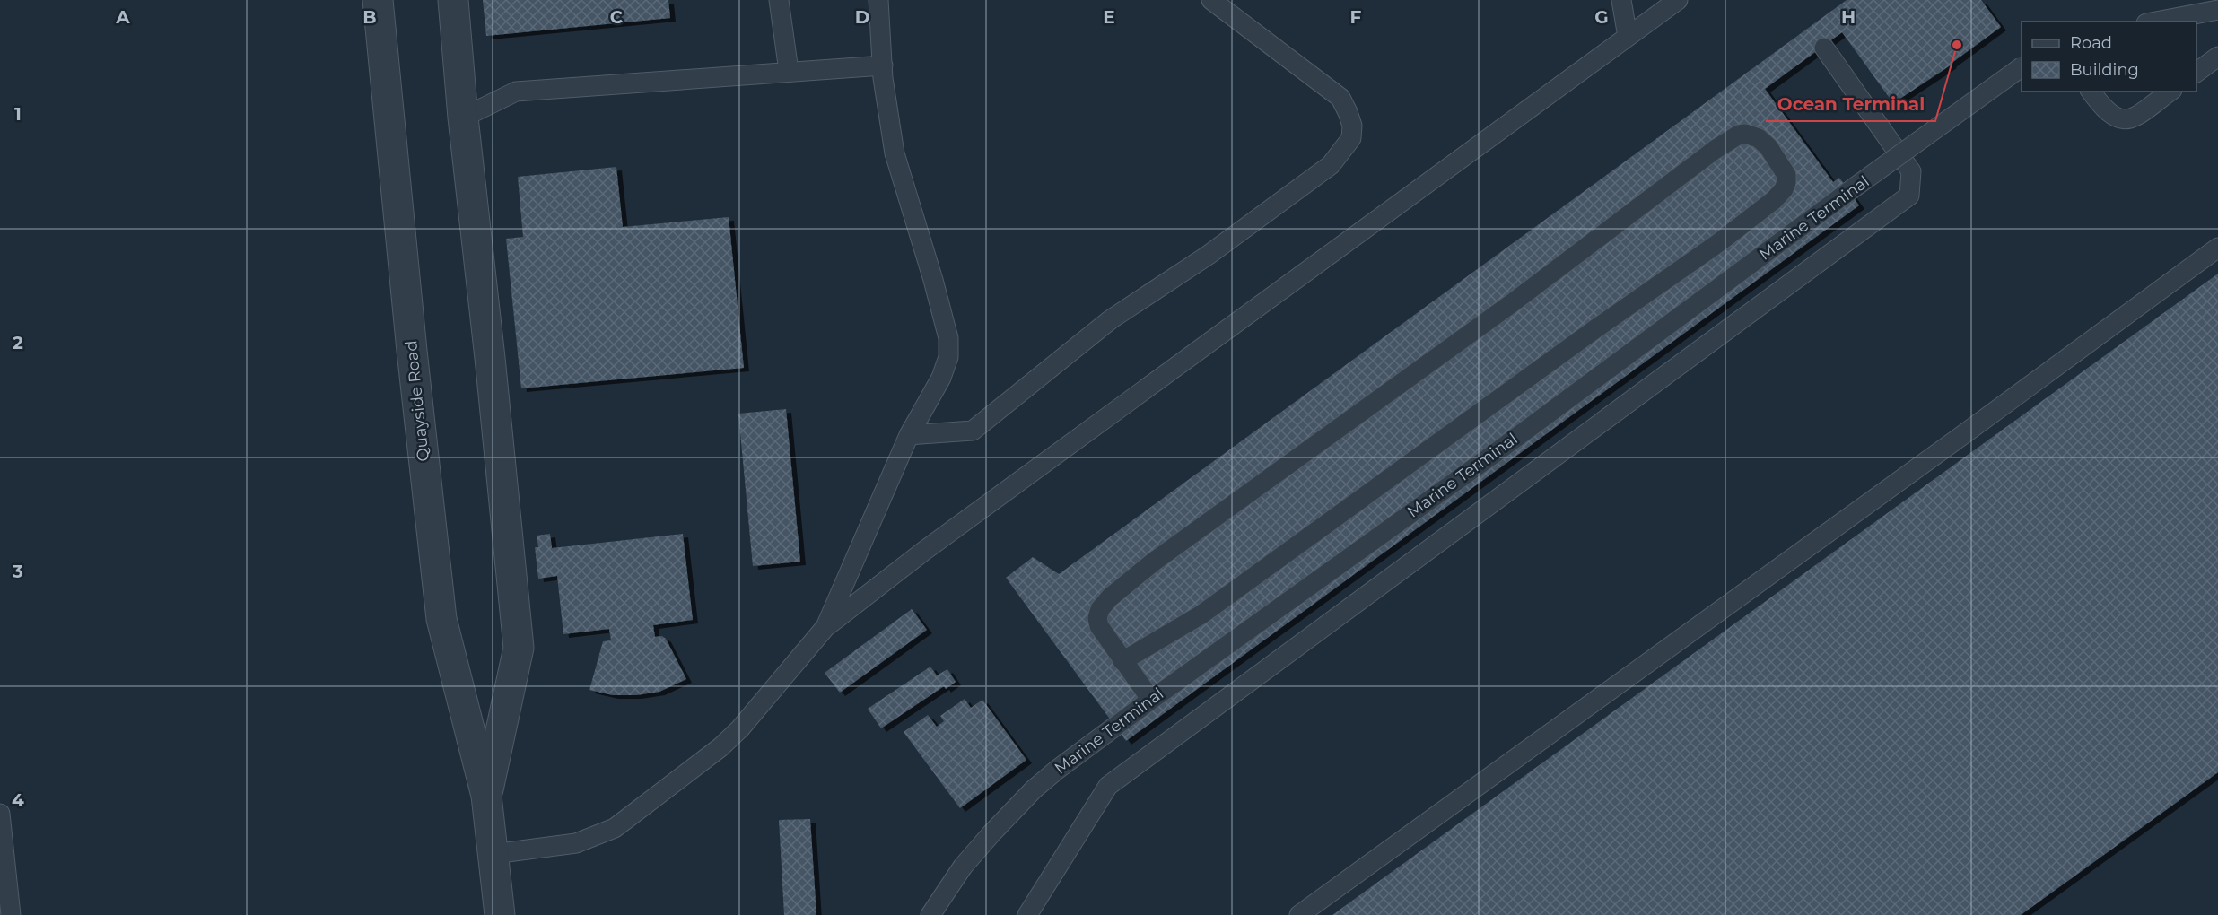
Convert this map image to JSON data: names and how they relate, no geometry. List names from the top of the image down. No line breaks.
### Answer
{"streets":{"street":["Quayside Road"],"lane":["Marine Terminal"]},"places":["Ocean Terminal"],"legend":["Road","Building"],"grid":{"columns":["A","B","C","D","E","F","G","H"],"rows":["1","2","3","4"]}}
